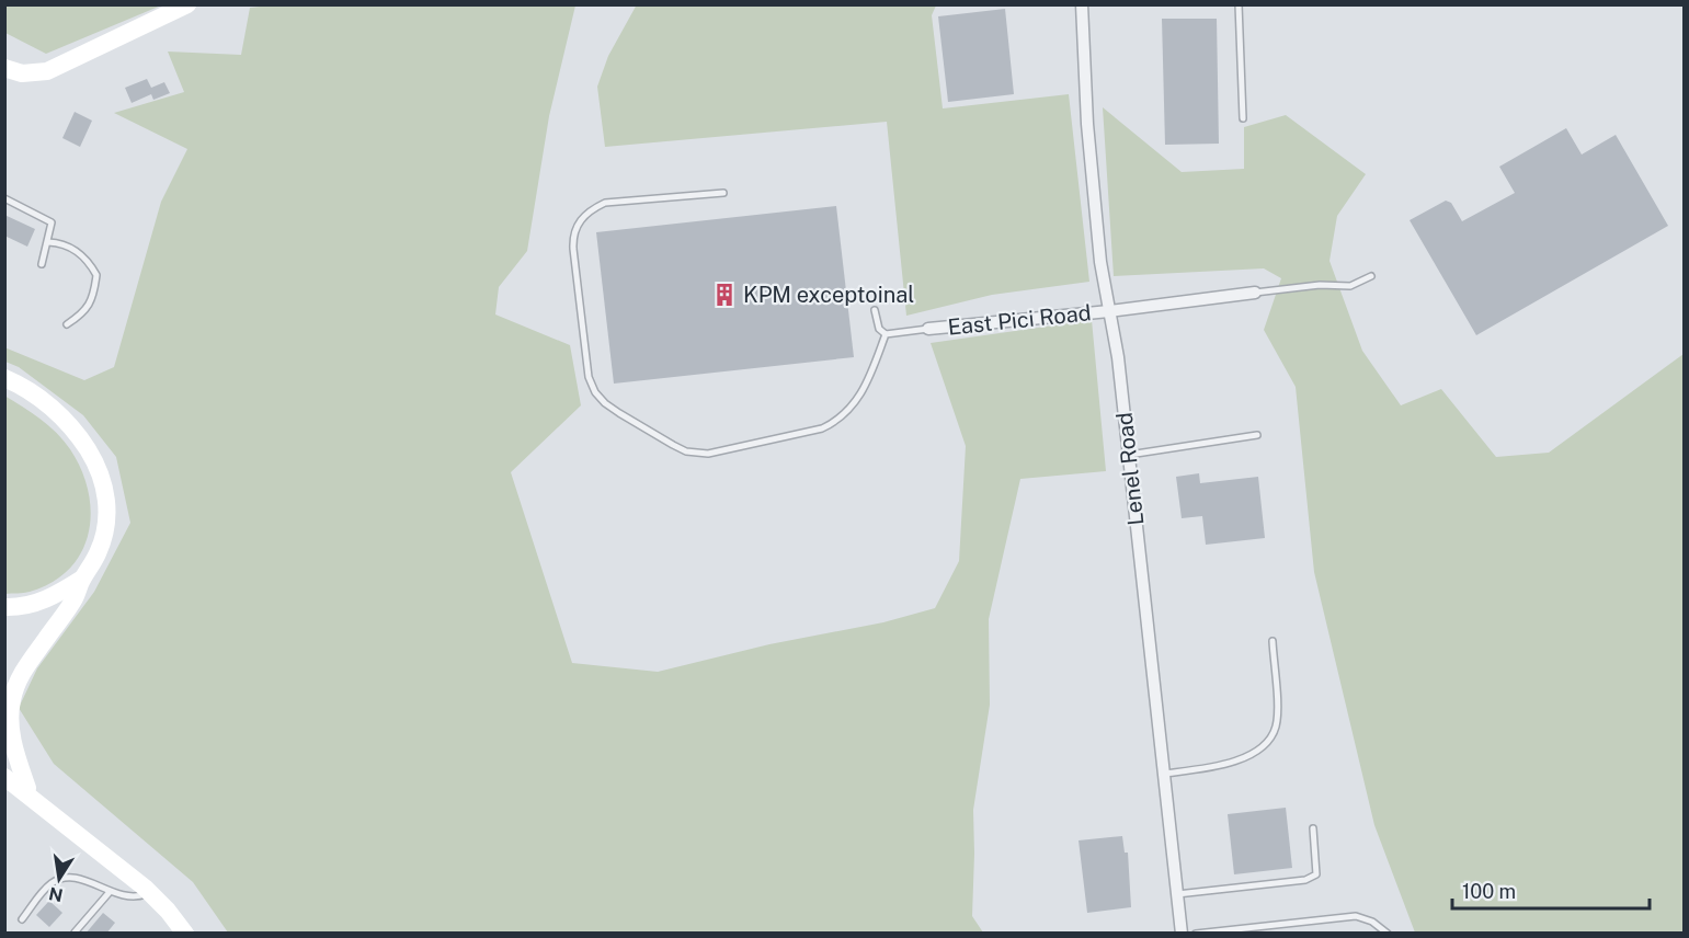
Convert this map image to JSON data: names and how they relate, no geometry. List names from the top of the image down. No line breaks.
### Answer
{"streets":{"street":["East Pici Road","Lenel Road"]},"crossings":[["East Pici Road","Lenel Road"]],"places":{"building":["KPM exceptoinal"]},"scale_bar":"100 m","north":"bottom"}
